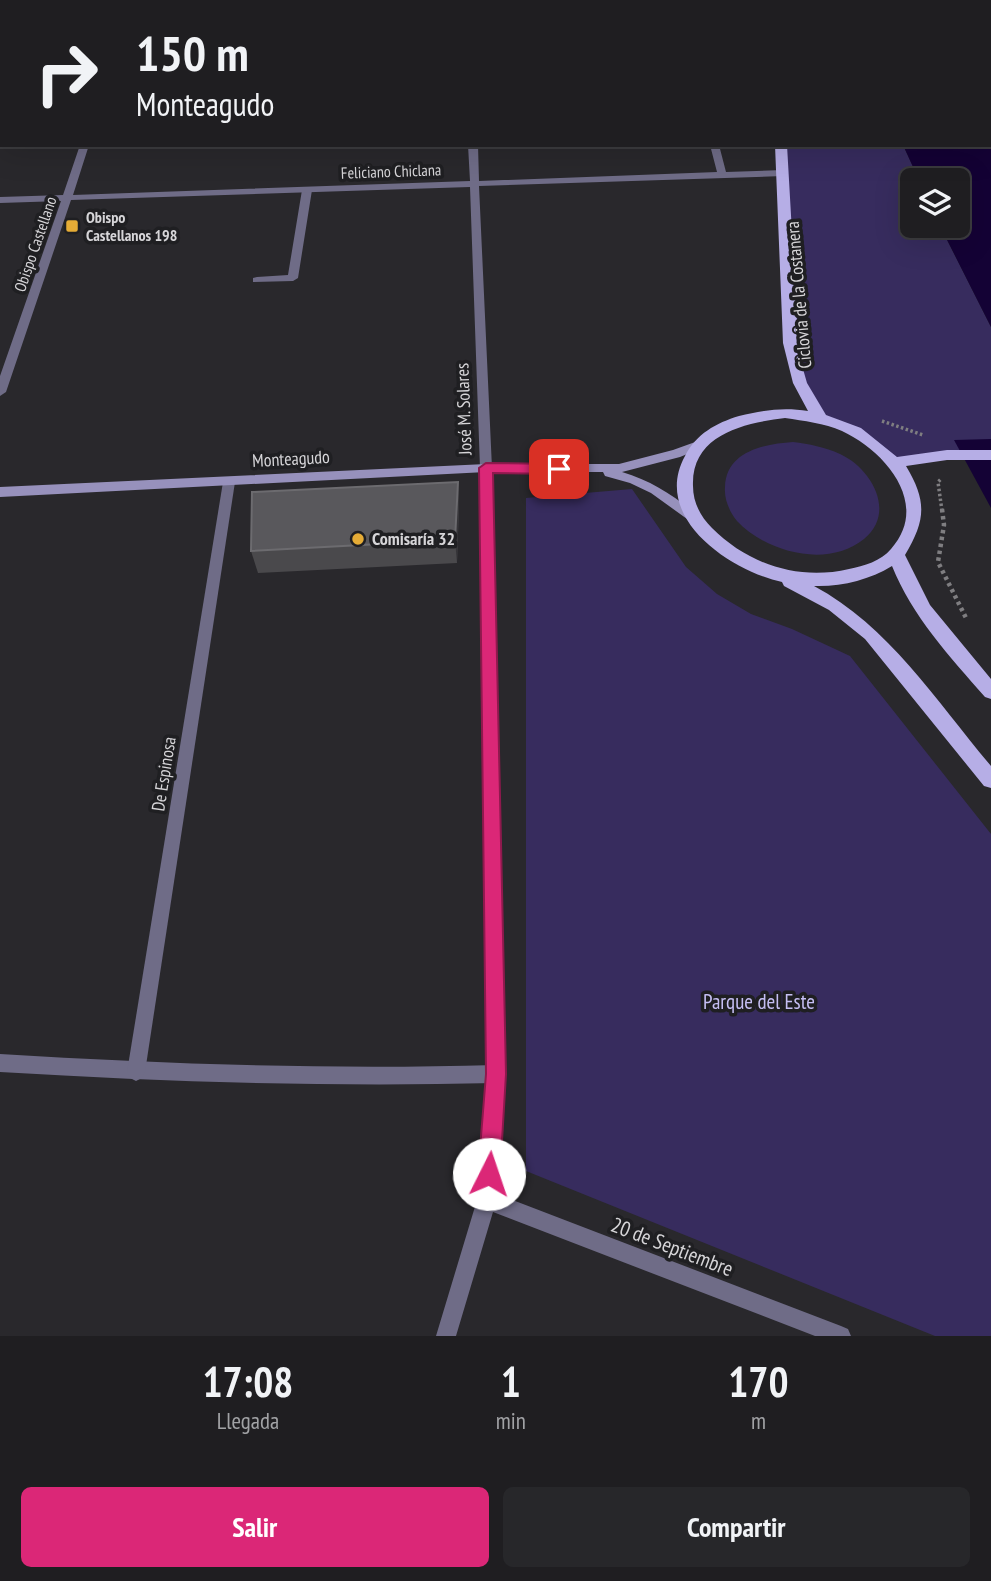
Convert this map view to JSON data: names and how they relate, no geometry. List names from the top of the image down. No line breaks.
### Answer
{"streets":{"street":["Feliciano Chiclana","Obispo Castellano","José M. Solares","Monteagudo","De Espinosa","20 de Septiembre"]},"crossings":[["Feliciano Chiclana","Obispo Castellano"],["Feliciano Chiclana","José M. Solares"],["José M. Solares","Monteagudo"],["José M. Solares","20 de Septiembre"],["Monteagudo","De Espinosa"]],"parks":["Parque del Este"],"places":{"transit":["Obispo Castellanos 198"],"other":["Comisaría 32"]},"page":{"turn":["150 m","Monteagudo"],"eta":["17:08","Llegada","1","min","170","m"],"buttons":["Salir","Compartir"]}}
